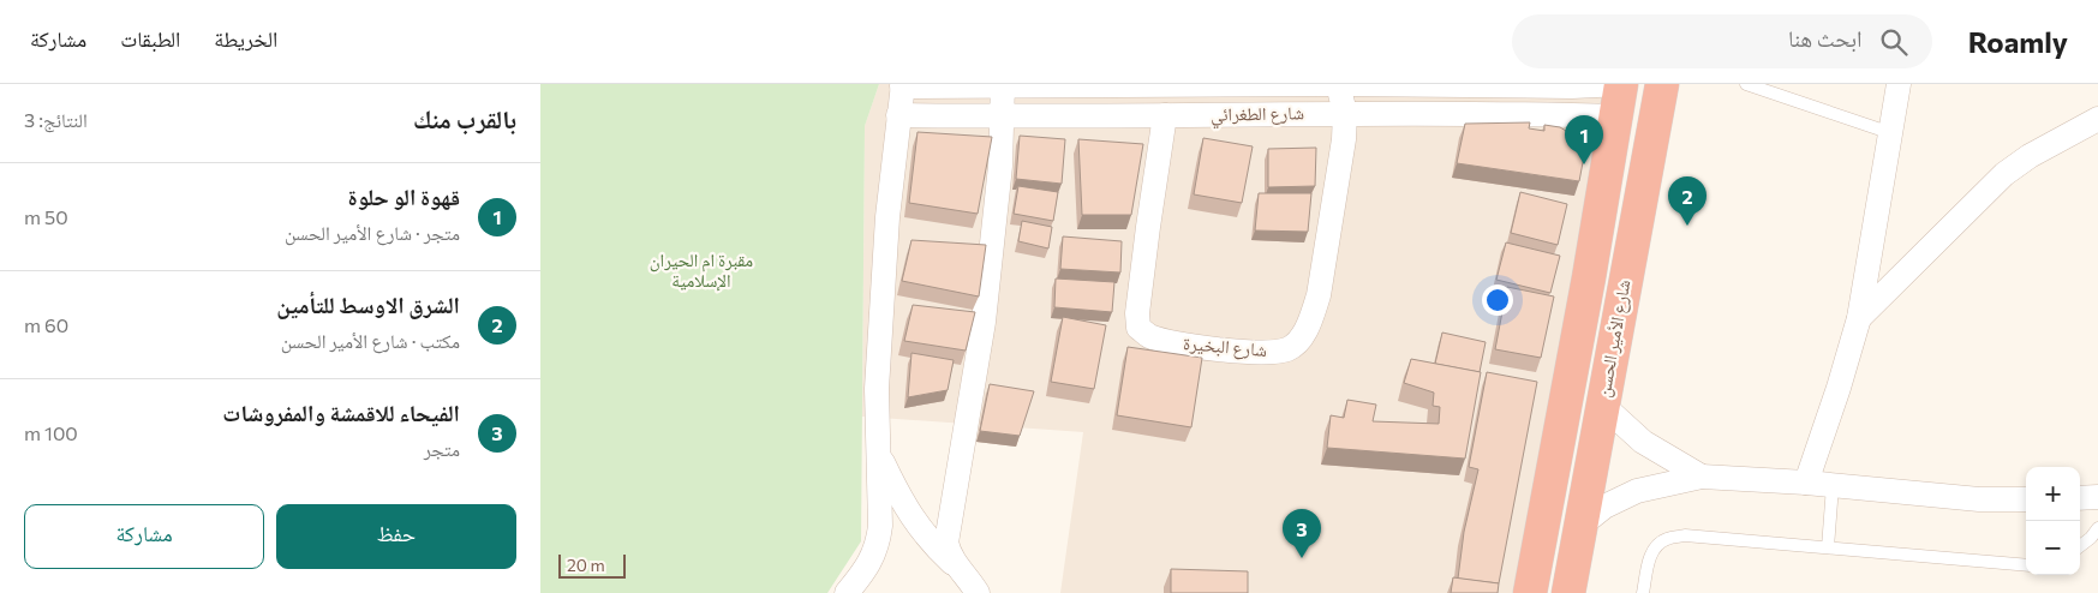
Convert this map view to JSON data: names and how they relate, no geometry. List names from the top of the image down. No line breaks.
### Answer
{"streets":{"highway":["شارع الأمير الحسن"],"street":["شارع الطغرائي","شارع البخيرة"]},"crossings":[["شارع الطغرائي","شارع الأمير الحسن"],["شارع الطغرائي","شارع البخيرة"]],"parks":["مقبرة ام الحيران الإسلامية"],"scale_bar":"20 m","page":{"header":"Roamly","search":"ابحث هنا","nav":["الخريطة","الطبقات","مشاركة"],"heading":["بالقرب منك","النتائج: 3"],"pins":["1","2","3"],"list":[{"mark":"1","name":"قهوة الو حلوة","note":"متجر · شارع الأمير الحسن","value":"50 m"},{"mark":"2","name":"الشرق الاوسط للتأمين","note":"مكتب · شارع الأمير الحسن","value":"60 m"},{"mark":"3","name":"الفيحاء للاقمشة والمفروشات","note":"متجر","value":"100 m"}],"map_buttons":["+","−"],"buttons":["حفظ","مشاركة"],"scale":"20 m"}}
